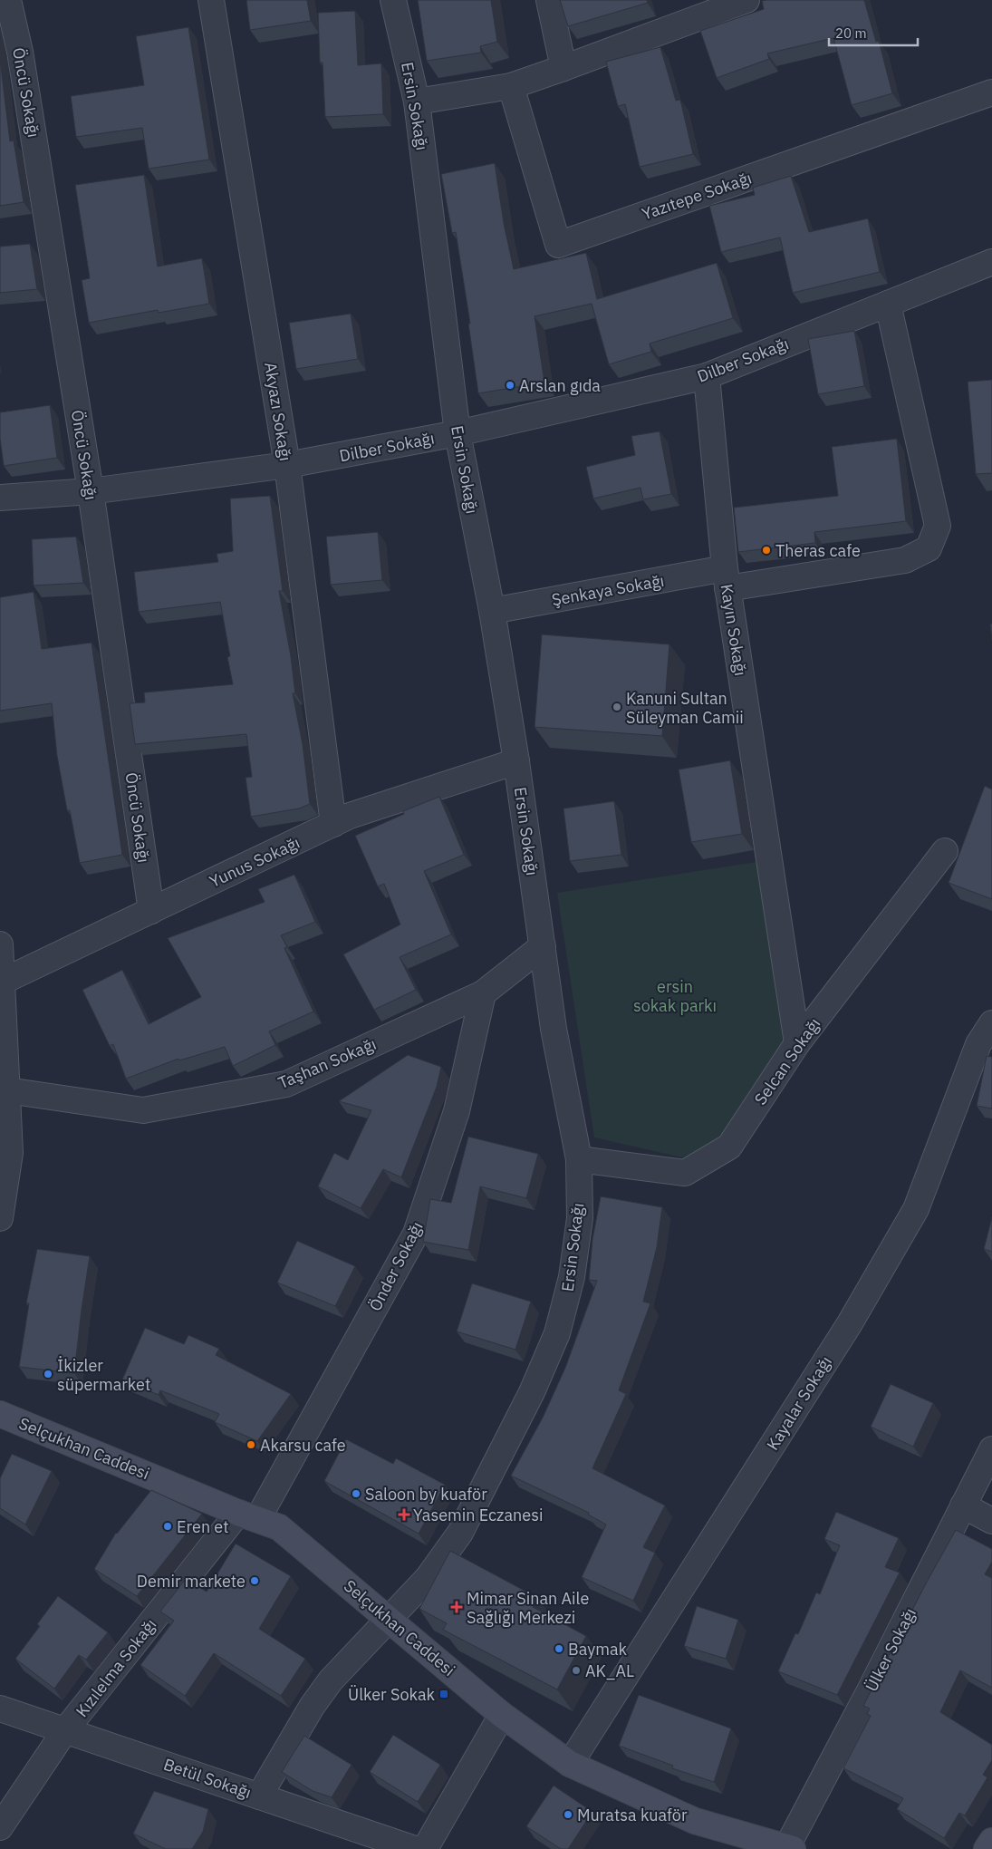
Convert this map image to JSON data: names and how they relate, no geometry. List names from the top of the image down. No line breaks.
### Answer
{"streets":{"street":["Öncü Sokağı","Ersin Sokağı","Yazıtepe Sokağı","Dilber Sokağı","Akyazı Sokağı","Şenkaya Sokağı","Kayın Sokağı","Yunus Sokağı","Selcan Sokağı","Taşhan Sokağı","Önder Sokağı","Kayalar Sokağı","Selçukhan Caddesi","Ülker Sokağı","Kızılelma Sokağı","Betül Sokağı"]},"crossings":[["Öncü Sokağı","Dilber Sokağı"],["Öncü Sokağı","Yunus Sokağı"],["Ersin Sokağı","Dilber Sokağı"],["Ersin Sokağı","Şenkaya Sokağı"],["Ersin Sokağı","Yunus Sokağı"],["Ersin Sokağı","Selcan Sokağı"],["Ersin Sokağı","Taşhan Sokağı"],["Ersin Sokağı","Selçukhan Caddesi"],["Ersin Sokağı","Betül Sokağı"],["Dilber Sokağı","Akyazı Sokağı"],["Dilber Sokağı","Şenkaya Sokağı"],["Dilber Sokağı","Kayın Sokağı"],["Akyazı Sokağı","Yunus Sokağı"],["Şenkaya Sokağı","Kayın Sokağı"],["Kayın Sokağı","Selcan Sokağı"],["Taşhan Sokağı","Önder Sokağı"],["Önder Sokağı","Selçukhan Caddesi"],["Önder Sokağı","Kızılelma Sokağı"],["Kayalar Sokağı","Selçukhan Caddesi"],["Selçukhan Caddesi","Ülker Sokağı"],["Selçukhan Caddesi","Kızılelma Sokağı"],["Kızılelma Sokağı","Betül Sokağı"]],"parks":["ersin sokak parkı"],"places":{"other":["Arslan gıda","Theras cafe","Kanuni Sultan Süleyman Camii","İkizler süpermarket","Akarsu cafe","Saloon by kuaför","Eren et","Demir markete","Baymak","AK_AL","Muratsa kuaför"],"health":["Yasemin Eczanesi","Mimar Sinan Aile Sağlığı Merkezi"],"transit":["Ülker Sokak"]},"scale_bar":"20 m"}
